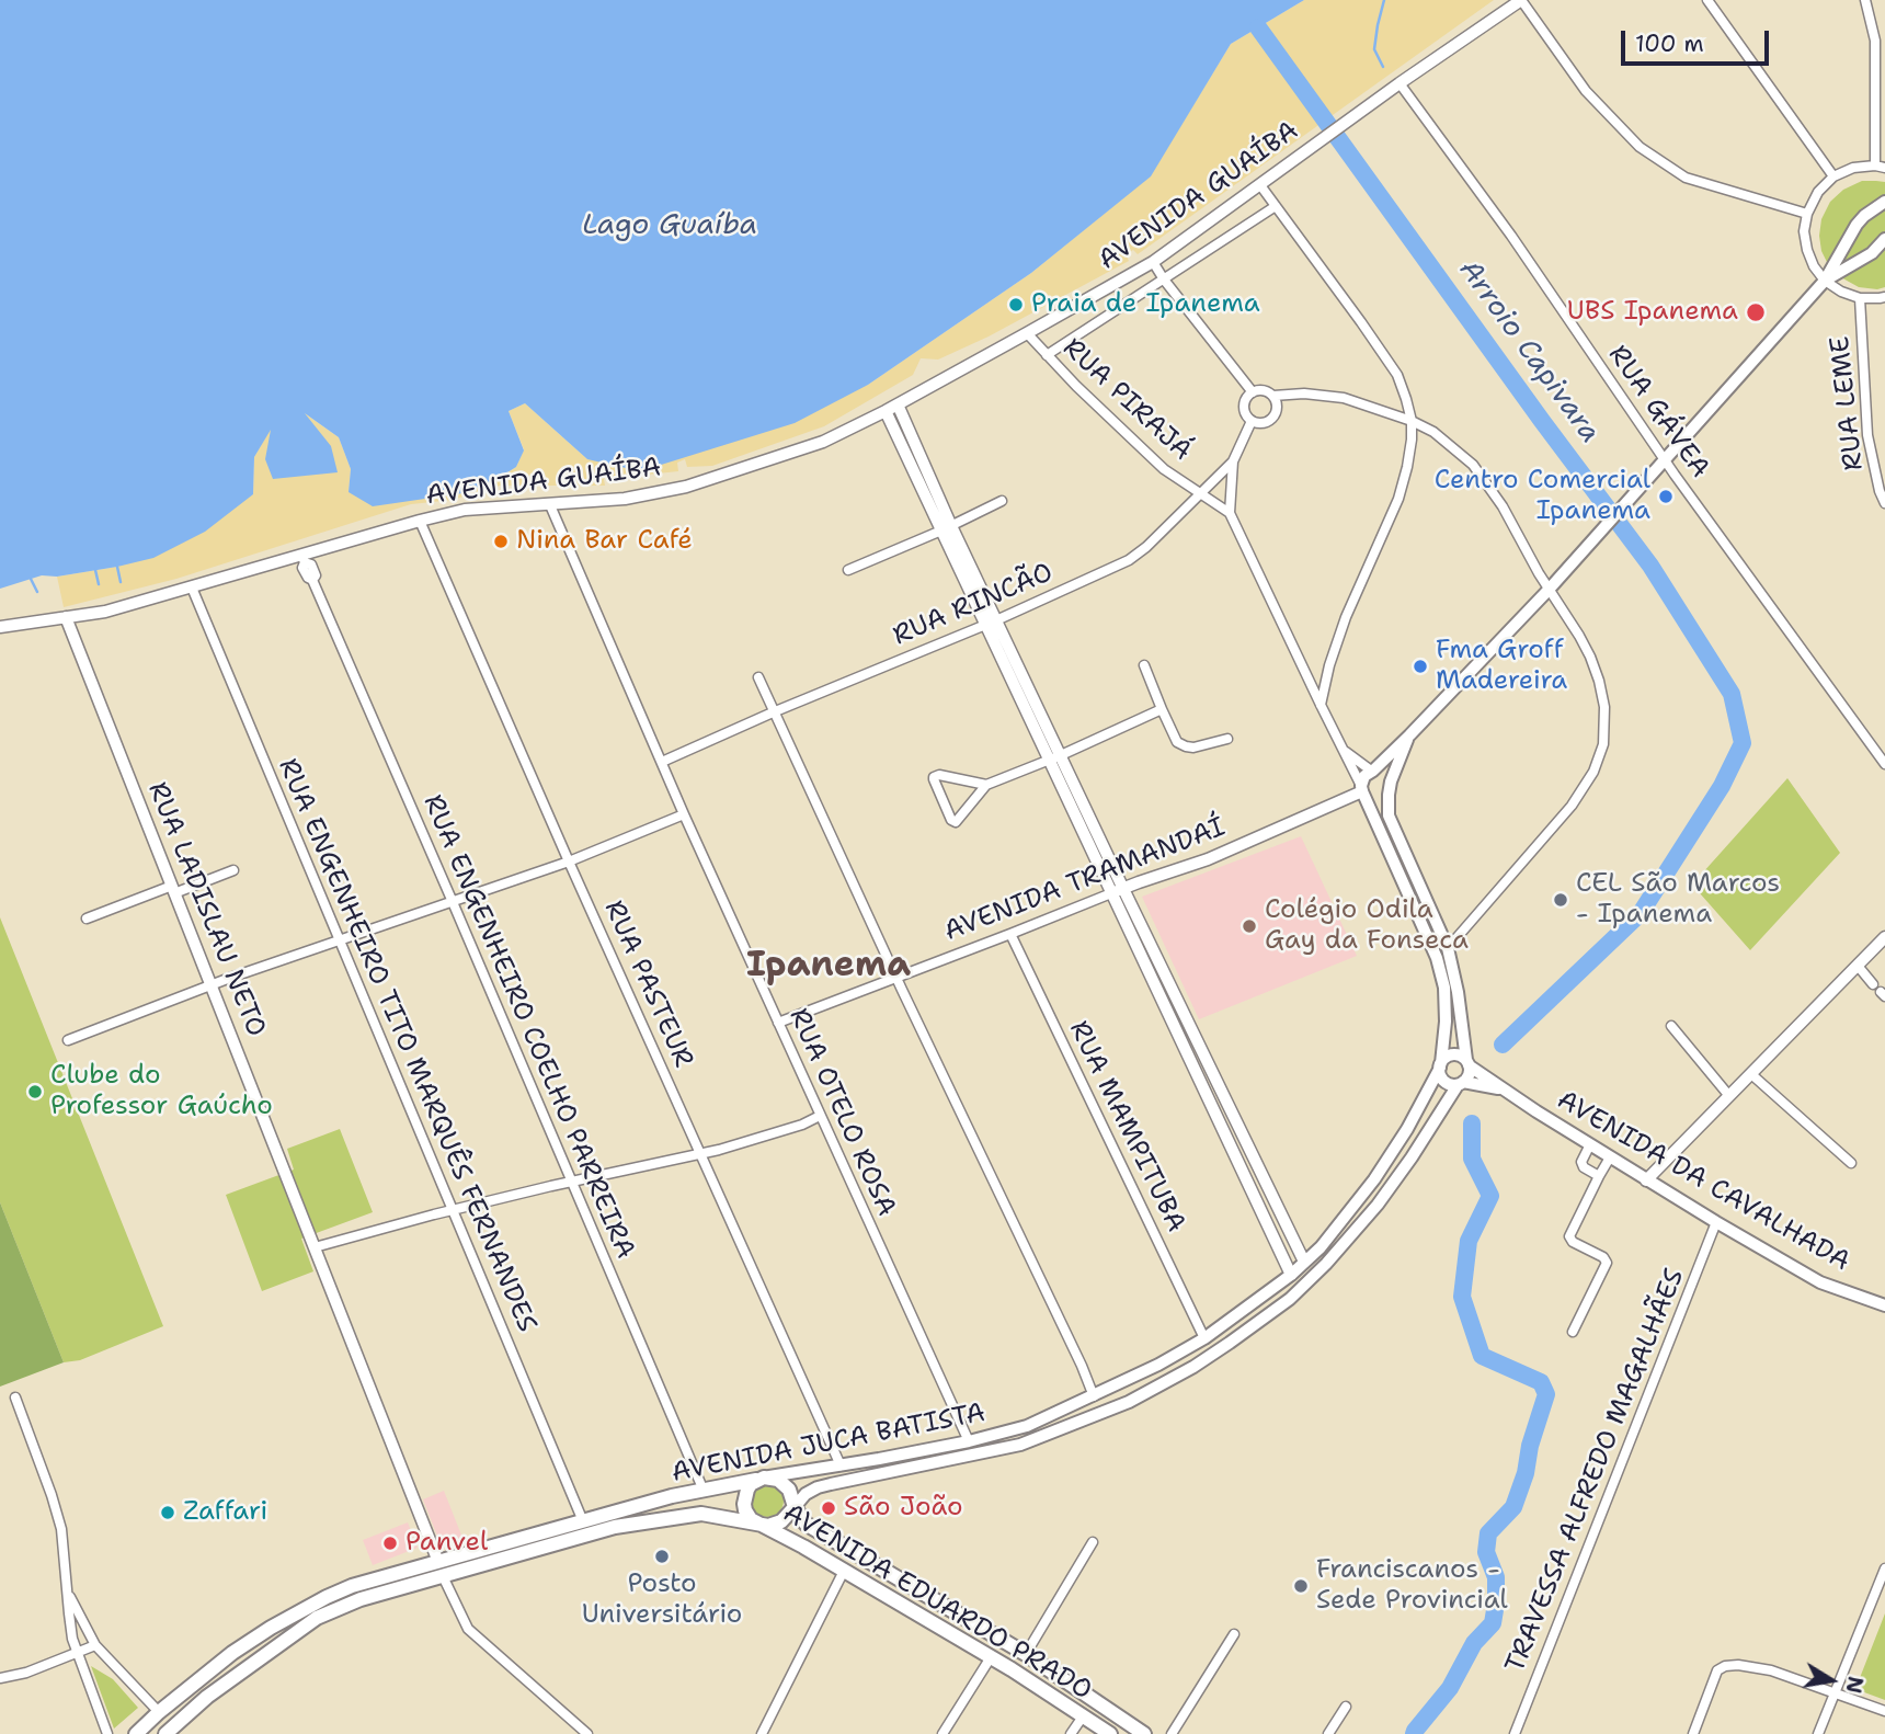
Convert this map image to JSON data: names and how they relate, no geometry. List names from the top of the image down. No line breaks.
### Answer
{"streets":{"main road":["AVENIDA DA CAVALHADA","AVENIDA JUCA BATISTA","AVENIDA EDUARDO PRADO"],"street":["AVENIDA GUAÍBA","RUA PIRAJÁ","RUA LEME","RUA GÁVEA","RUA RINCÃO","AVENIDA TRAMANDAÍ","RUA LADISLAU NETO","RUA PASTEUR","RUA ENGENHEIRO COELHO PARREIRA","RUA ENGENHEIRO TITO MARQUÊS FERNANDES","RUA OTELO ROSA","RUA MAMPITUBA","TRAVESSA ALFREDO MAGALHÃES"]},"crossings":[["AVENIDA GUAÍBA","RUA PIRAJÁ"],["AVENIDA GUAÍBA","RUA GÁVEA"],["AVENIDA GUAÍBA","RUA LADISLAU NETO"],["AVENIDA GUAÍBA","RUA PASTEUR"],["AVENIDA GUAÍBA","RUA ENGENHEIRO COELHO PARREIRA"],["AVENIDA GUAÍBA","RUA ENGENHEIRO TITO MARQUÊS FERNANDES"],["AVENIDA GUAÍBA","RUA OTELO ROSA"],["RUA PIRAJÁ","RUA RINCÃO"],["RUA RINCÃO","RUA OTELO ROSA"],["AVENIDA TRAMANDAÍ","RUA OTELO ROSA"],["AVENIDA TRAMANDAÍ","RUA MAMPITUBA"],["RUA LADISLAU NETO","AVENIDA JUCA BATISTA"],["RUA PASTEUR","AVENIDA JUCA BATISTA"],["RUA ENGENHEIRO COELHO PARREIRA","AVENIDA JUCA BATISTA"],["RUA ENGENHEIRO TITO MARQUÊS FERNANDES","AVENIDA JUCA BATISTA"],["RUA OTELO ROSA","AVENIDA JUCA BATISTA"],["RUA MAMPITUBA","AVENIDA JUCA BATISTA"],["AVENIDA DA CAVALHADA","AVENIDA JUCA BATISTA"],["AVENIDA DA CAVALHADA","TRAVESSA ALFREDO MAGALHÃES"],["AVENIDA JUCA BATISTA","AVENIDA EDUARDO PRADO"]],"districts":["Ipanema"],"water":["Lago Guaíba","Arroio Capivara"],"places":["Praia de Ipanema","UBS Ipanema","Centro Comercial Ipanema","Nina Bar Café","Fma Groff Madereira","CEL São Marcos - Ipanema","Colégio Odila Gay da Fonseca","Clube do Professor Gaúcho","São João","Zaffari","Panvel","Posto Universitário","Franciscanos - Sede Provincial"],"scale_bar":"100 m","north":"right"}
